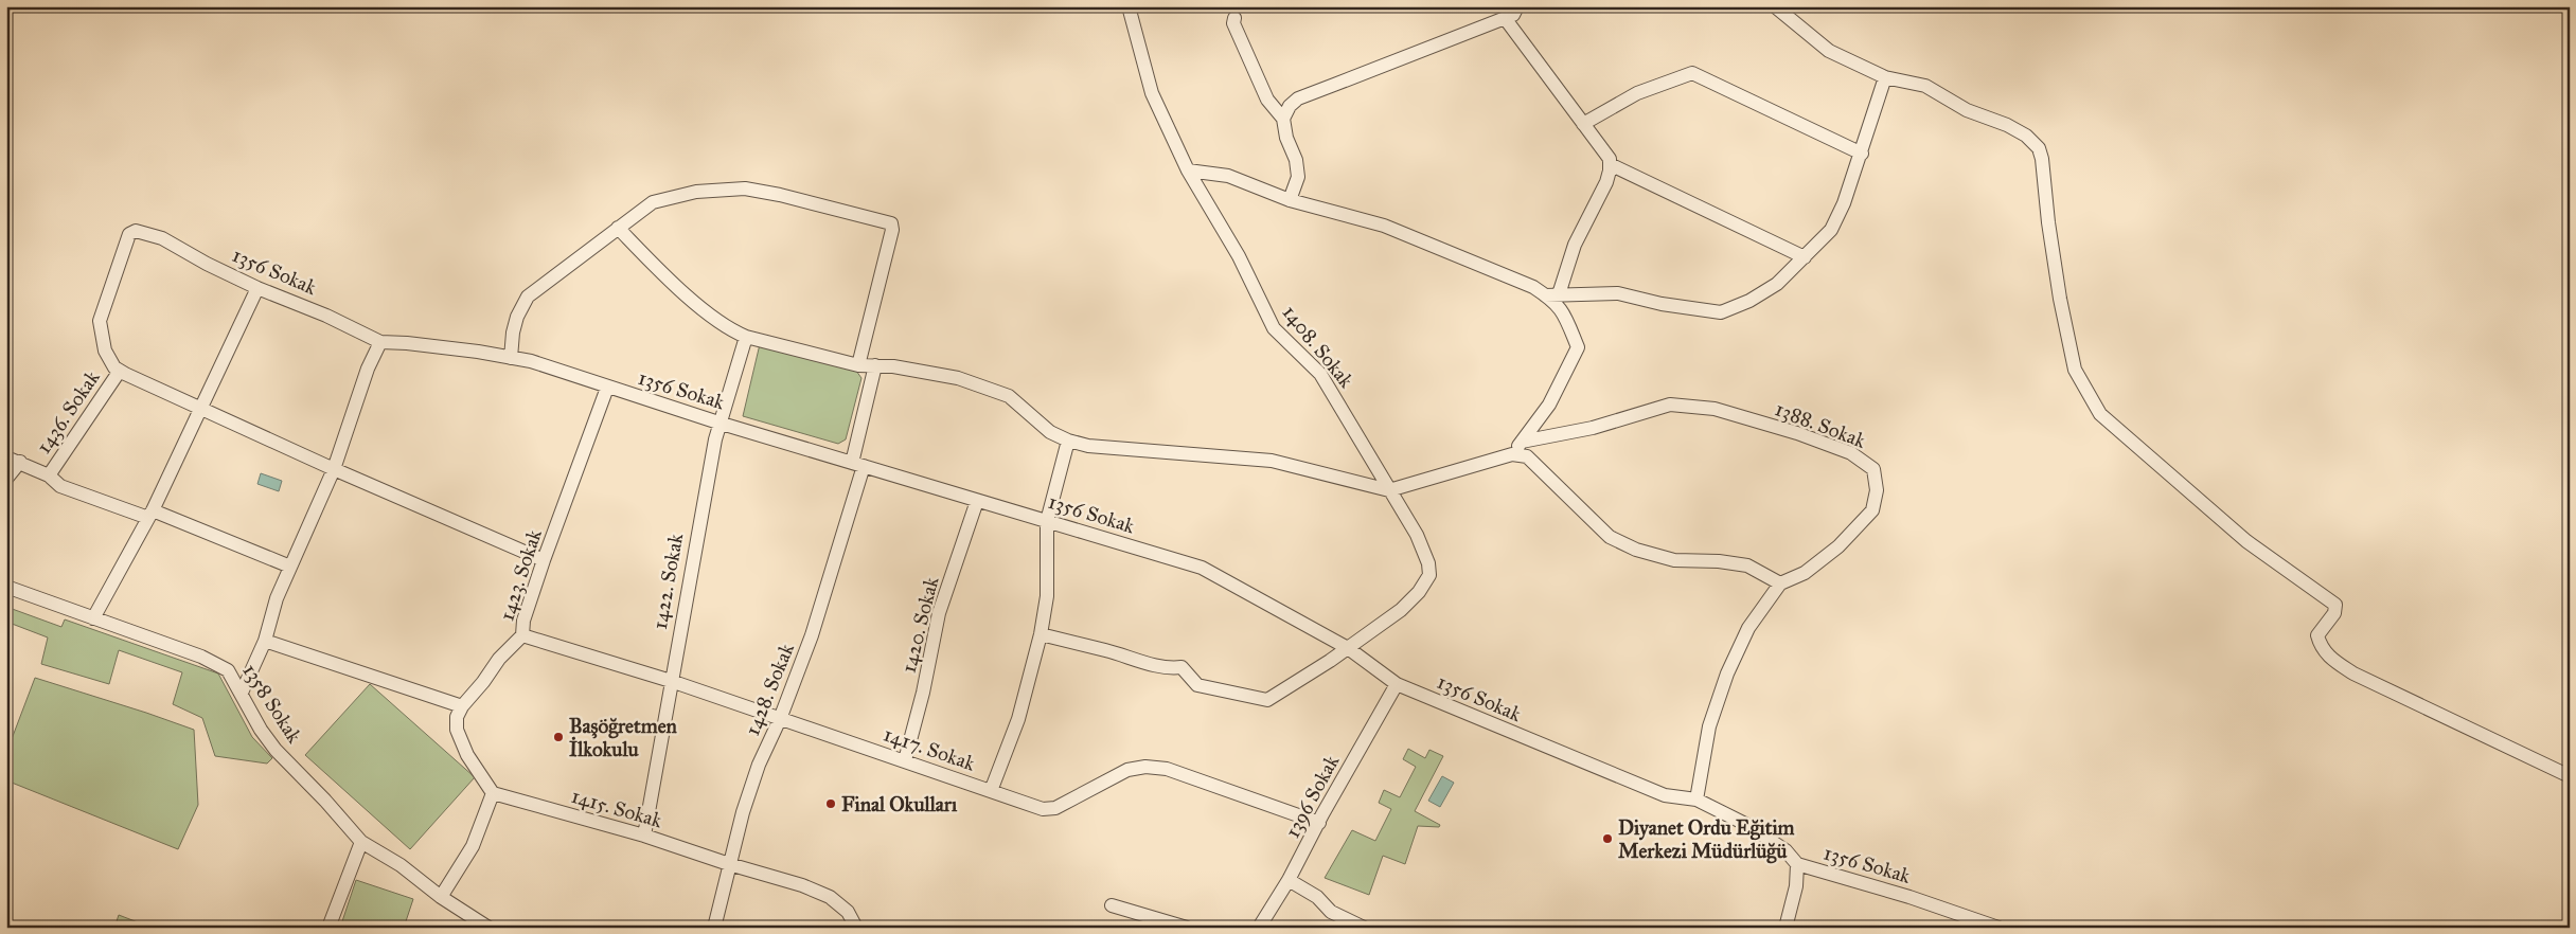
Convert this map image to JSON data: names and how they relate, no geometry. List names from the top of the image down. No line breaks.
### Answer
{"streets":{"street":["1356 Sokak","1408. Sokak","1436. Sokak","1388. Sokak","1423. Sokak","1422. Sokak","1420. Sokak","1428. Sokak","1358 Sokak","1417. Sokak","1396 Sokak","1415. Sokak"]},"crossings":[["1356 Sokak","1408. Sokak"],["1356 Sokak","1436. Sokak"],["1356 Sokak","1423. Sokak"],["1356 Sokak","1422. Sokak"],["1356 Sokak","1420. Sokak"],["1356 Sokak","1428. Sokak"],["1356 Sokak","1396 Sokak"],["1423. Sokak","1417. Sokak"],["1422. Sokak","1417. Sokak"],["1422. Sokak","1415. Sokak"],["1420. Sokak","1417. Sokak"],["1428. Sokak","1417. Sokak"],["1428. Sokak","1415. Sokak"],["1417. Sokak","1396 Sokak"]],"places":["Başöğretmen İlkokulu","Final Okulları","Diyanet Ordu Eğitim Merkezi Müdürlüğü"]}
